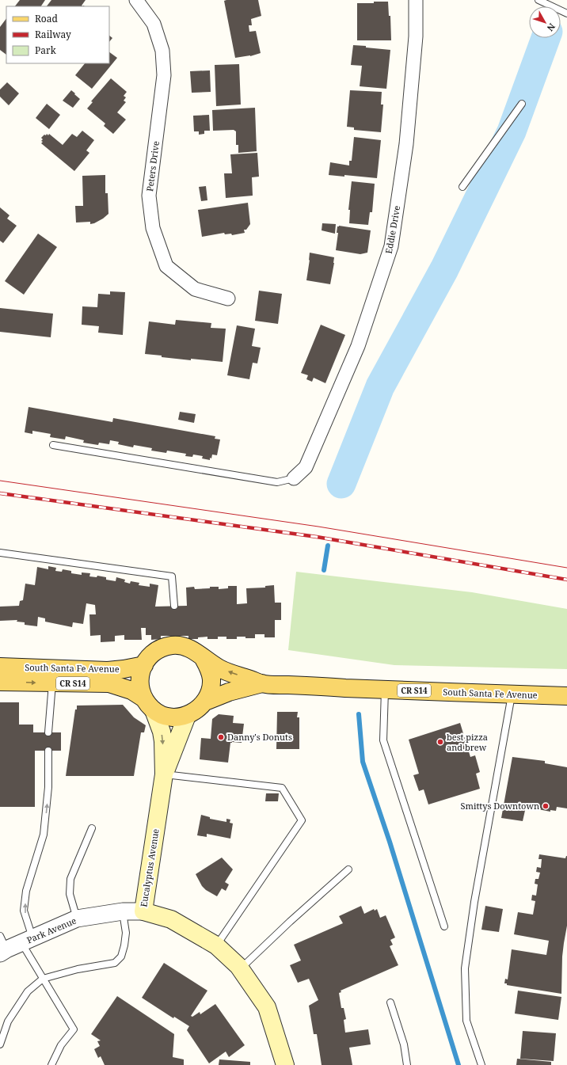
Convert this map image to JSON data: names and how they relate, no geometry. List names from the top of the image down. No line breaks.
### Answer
{"streets":{"main road":["South Santa Fe Avenue","CR S14","Eucalyptus Avenue"],"street":["Peters Drive","Eddie Drive","Park Avenue"]},"crossings":[["Eucalyptus Avenue","Park Avenue"]],"places":["Danny's Donuts","best pizza and brew","Smittys Downtown"],"legend":["Road","Railway","Park"],"north":"bottom right"}
